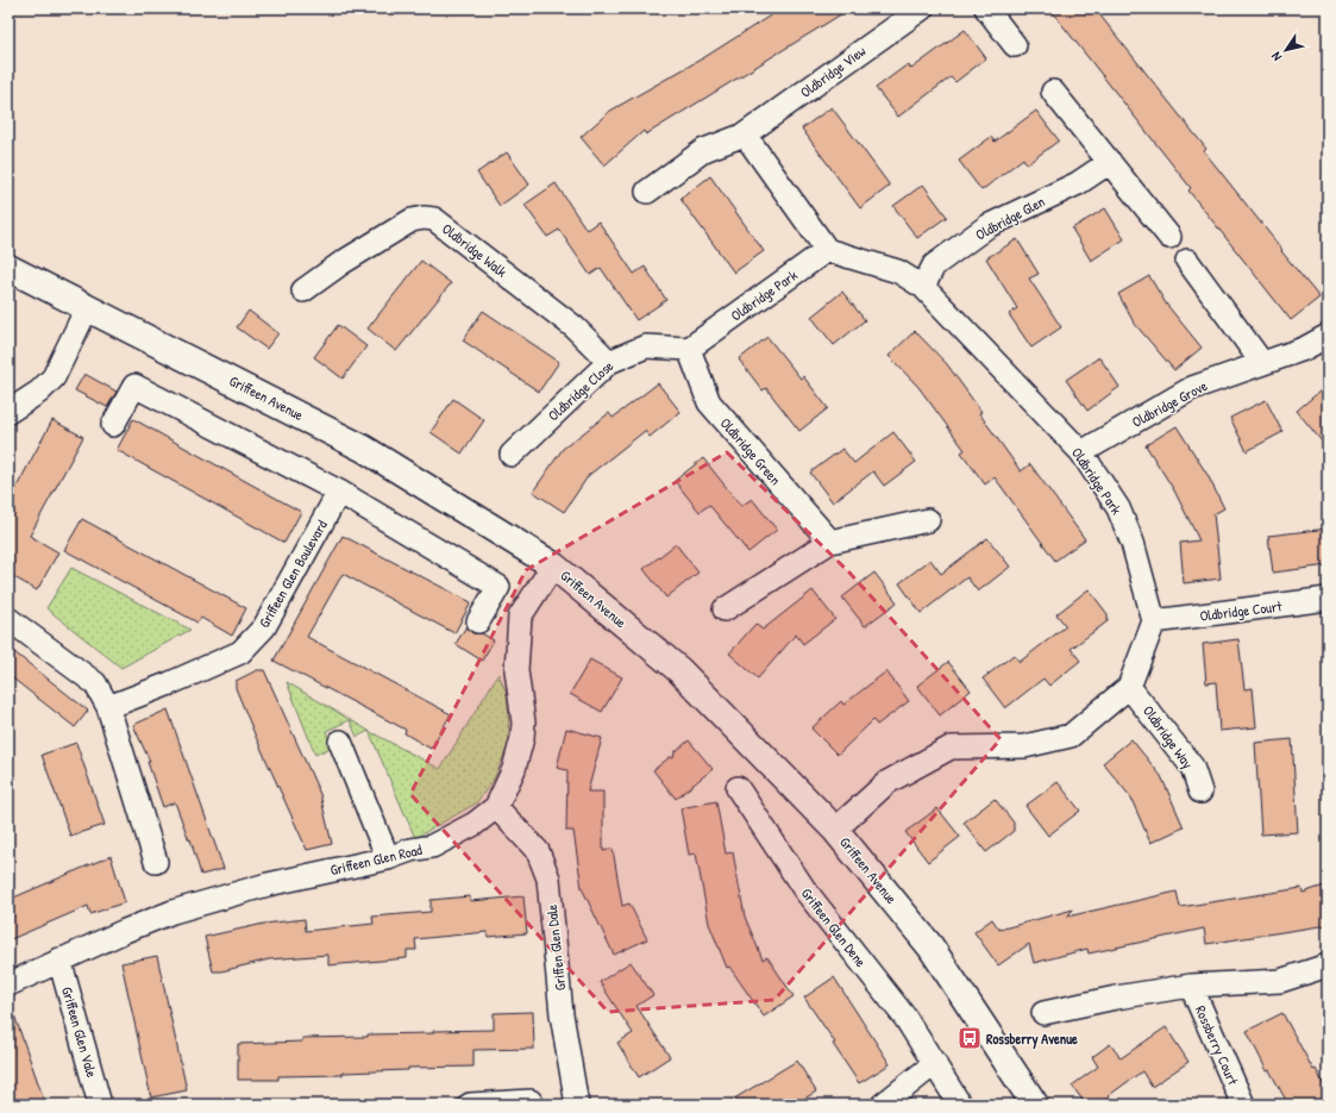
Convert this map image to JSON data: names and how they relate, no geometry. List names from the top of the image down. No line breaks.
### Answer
{"streets":{"street":["Oldbridge View","Oldbridge Glen","Oldbridge Walk","Oldbridge Park","Oldbridge Close","Griffeen Avenue","Oldbridge Grove","Oldbridge Green","Griffeen Glen Boulevard","Oldbridge Court","Oldbridge Way","Griffeen Glen Road","Griffeen Glen Dene","Griffen Glen Dale","Griffeen Glen Vale","Rossberry Court"]},"crossings":[["Oldbridge Glen","Oldbridge Park"],["Oldbridge Walk","Oldbridge Close"],["Oldbridge Park","Oldbridge Close"],["Oldbridge Park","Oldbridge Grove"],["Oldbridge Park","Oldbridge Green"],["Oldbridge Park","Oldbridge Court"],["Oldbridge Close","Oldbridge Green"],["Griffeen Avenue","Griffeen Glen Road"],["Griffeen Glen Road","Griffen Glen Dale"],["Griffeen Glen Road","Griffeen Glen Vale"]],"places":{"bus stop":["Rossberry Avenue"]},"north":"bottom left"}
